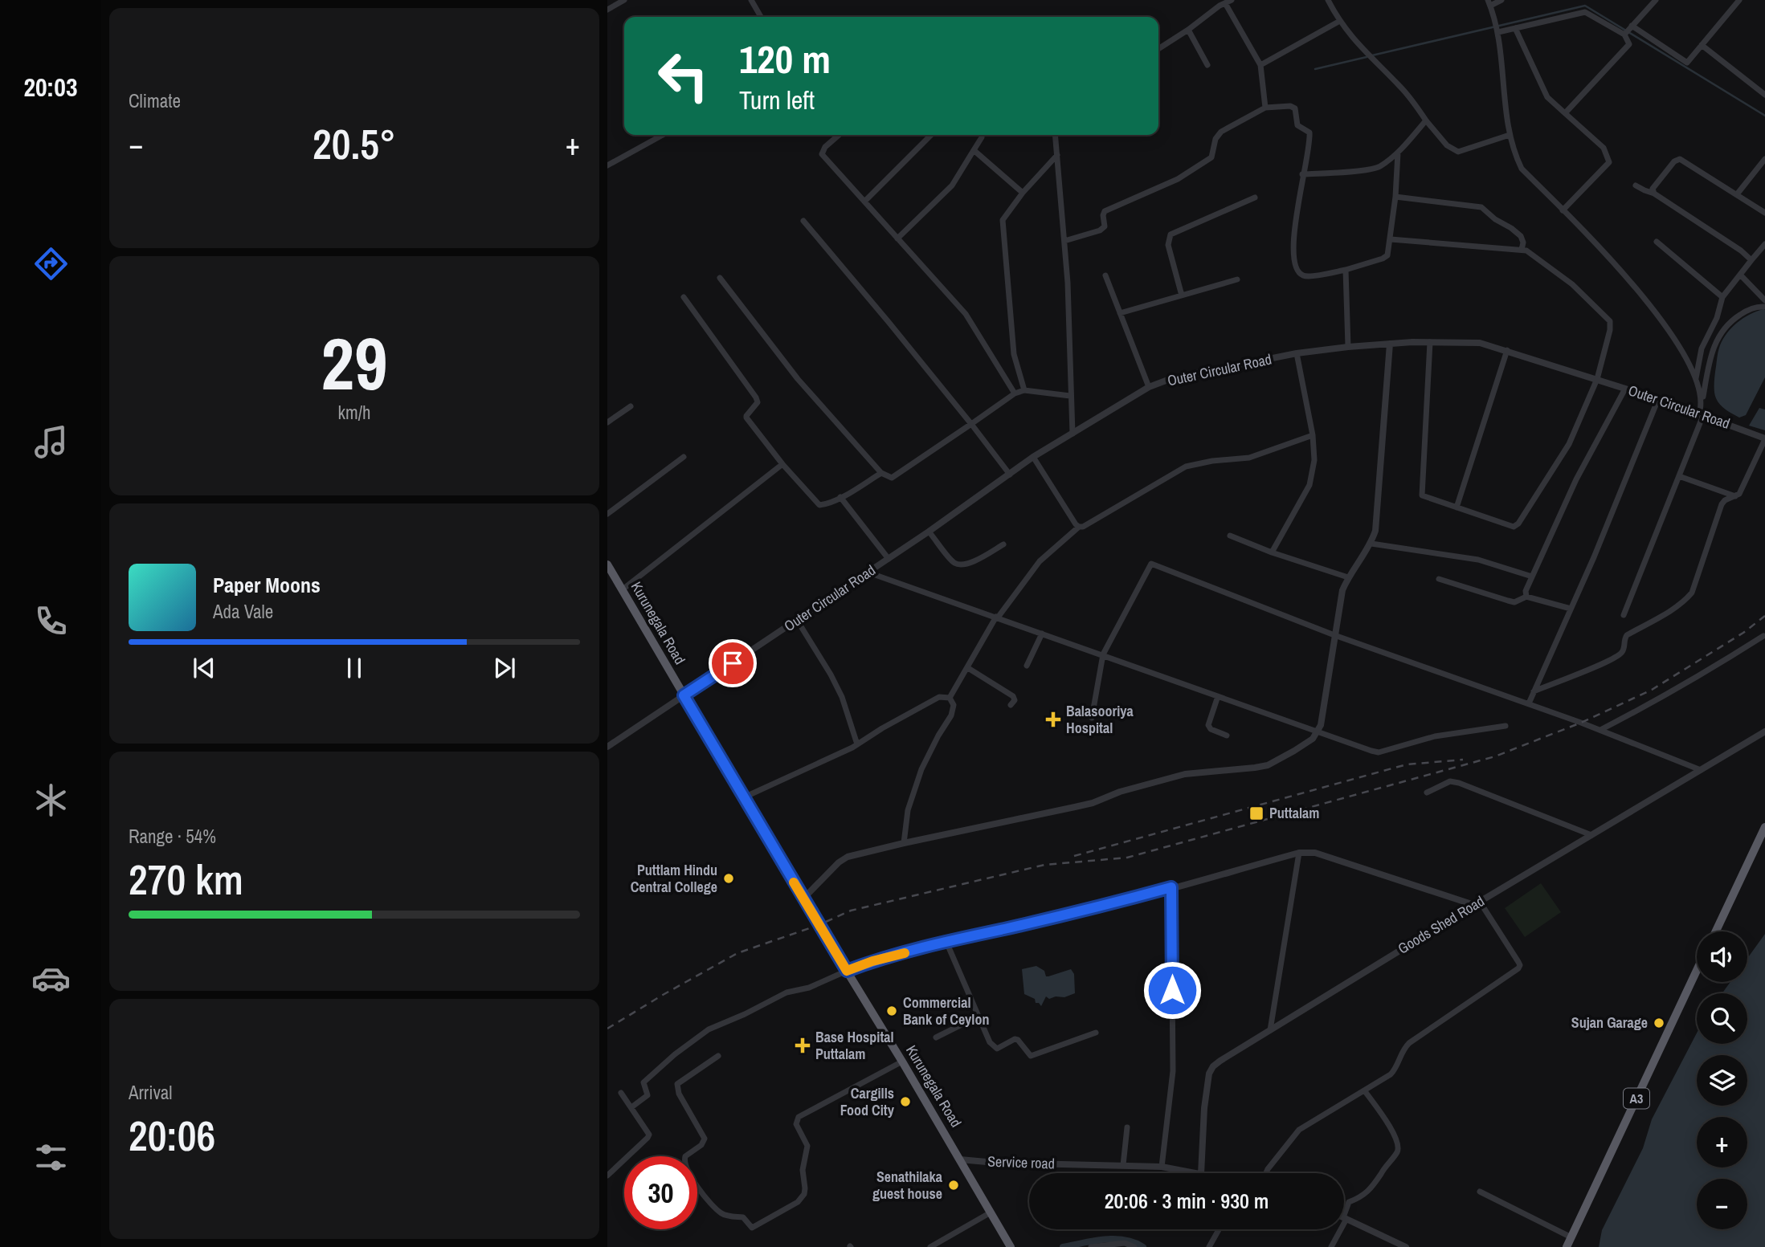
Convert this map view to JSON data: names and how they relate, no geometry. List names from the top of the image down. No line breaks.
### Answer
{"streets":{"highway":["Kurunegala Road","A3"],"street":["Outer Circular Road","Goods Shed Road","Service road"]},"crossings":[["Outer Circular Road","Kurunegala Road"],["Kurunegala Road","Service road"]],"places":{"health":["Balasooriya Hospital","Base Hospital Puttalam"],"transit":["Puttalam"],"other":["Puttlam Hindu Central College","Commercial Bank of Ceylon","Sujan Garage","Cargills Food City","Senathilaka guest house"]},"page":{"tabs":"20:03","tile":["Climate",["29","km/h"],["Range · 54%","270 km"],["Arrival","20:06"]],"turn":["120 m","Turn left"],"heat":["−","20.5°","+"],"song":["Paper Moons","Ada Vale"],"map_buttons":["+","−"],"limit":"30","trip":"20:06 · 3 min · 930 m"}}
